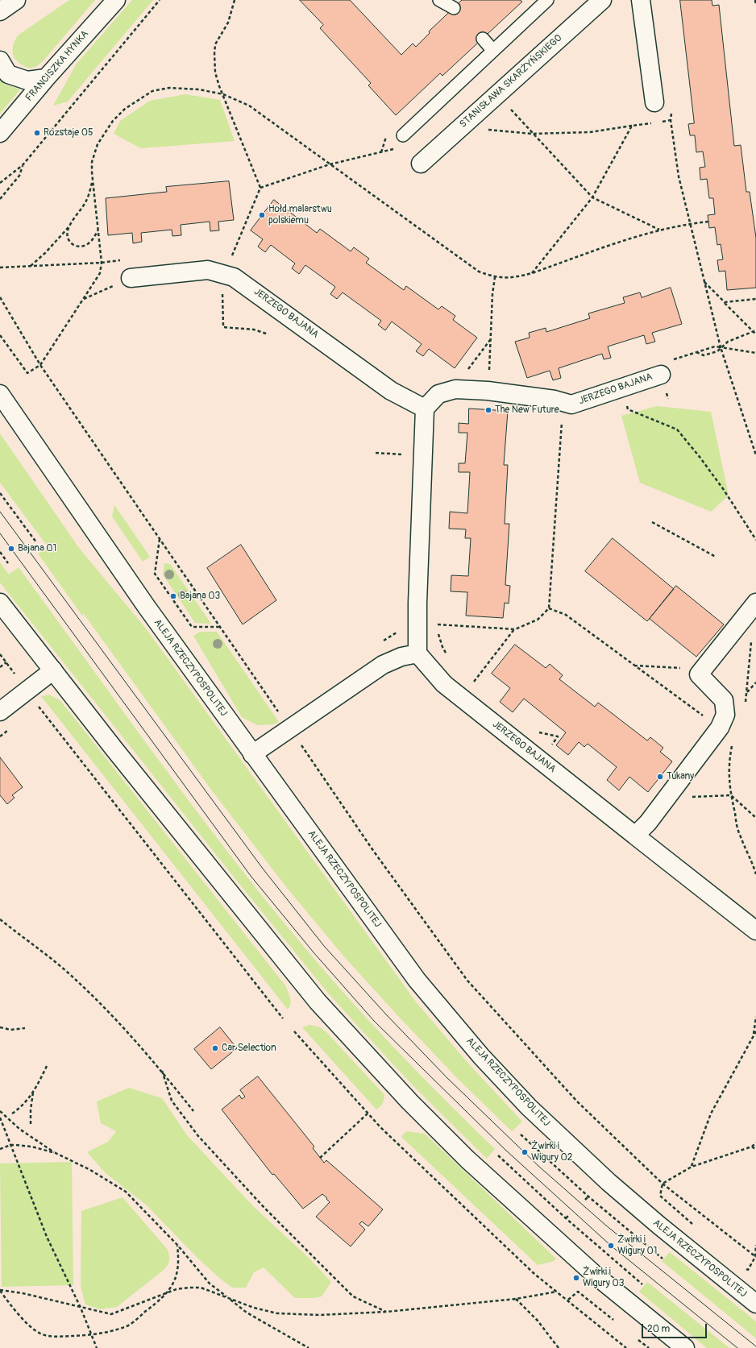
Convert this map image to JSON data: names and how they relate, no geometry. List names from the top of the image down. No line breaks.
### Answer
{"streets":{"main road":["FRANCISZKA HYNKA","STANISŁAWA SKARŻYŃSKIEGO","JERZEGO BAJANA","ALEJA RZECZYPOSPOLITEJ"]},"places":["Rozstaje 05","Hołd malarstwu polskiemu","The New Future","Bajana 01","Bajana 03","Tukany","Car Selection","Żwirki i Wigury 02","Żwirki i Wigury 01","Żwirki i Wigury 03"],"scale_bar":"20 m"}
